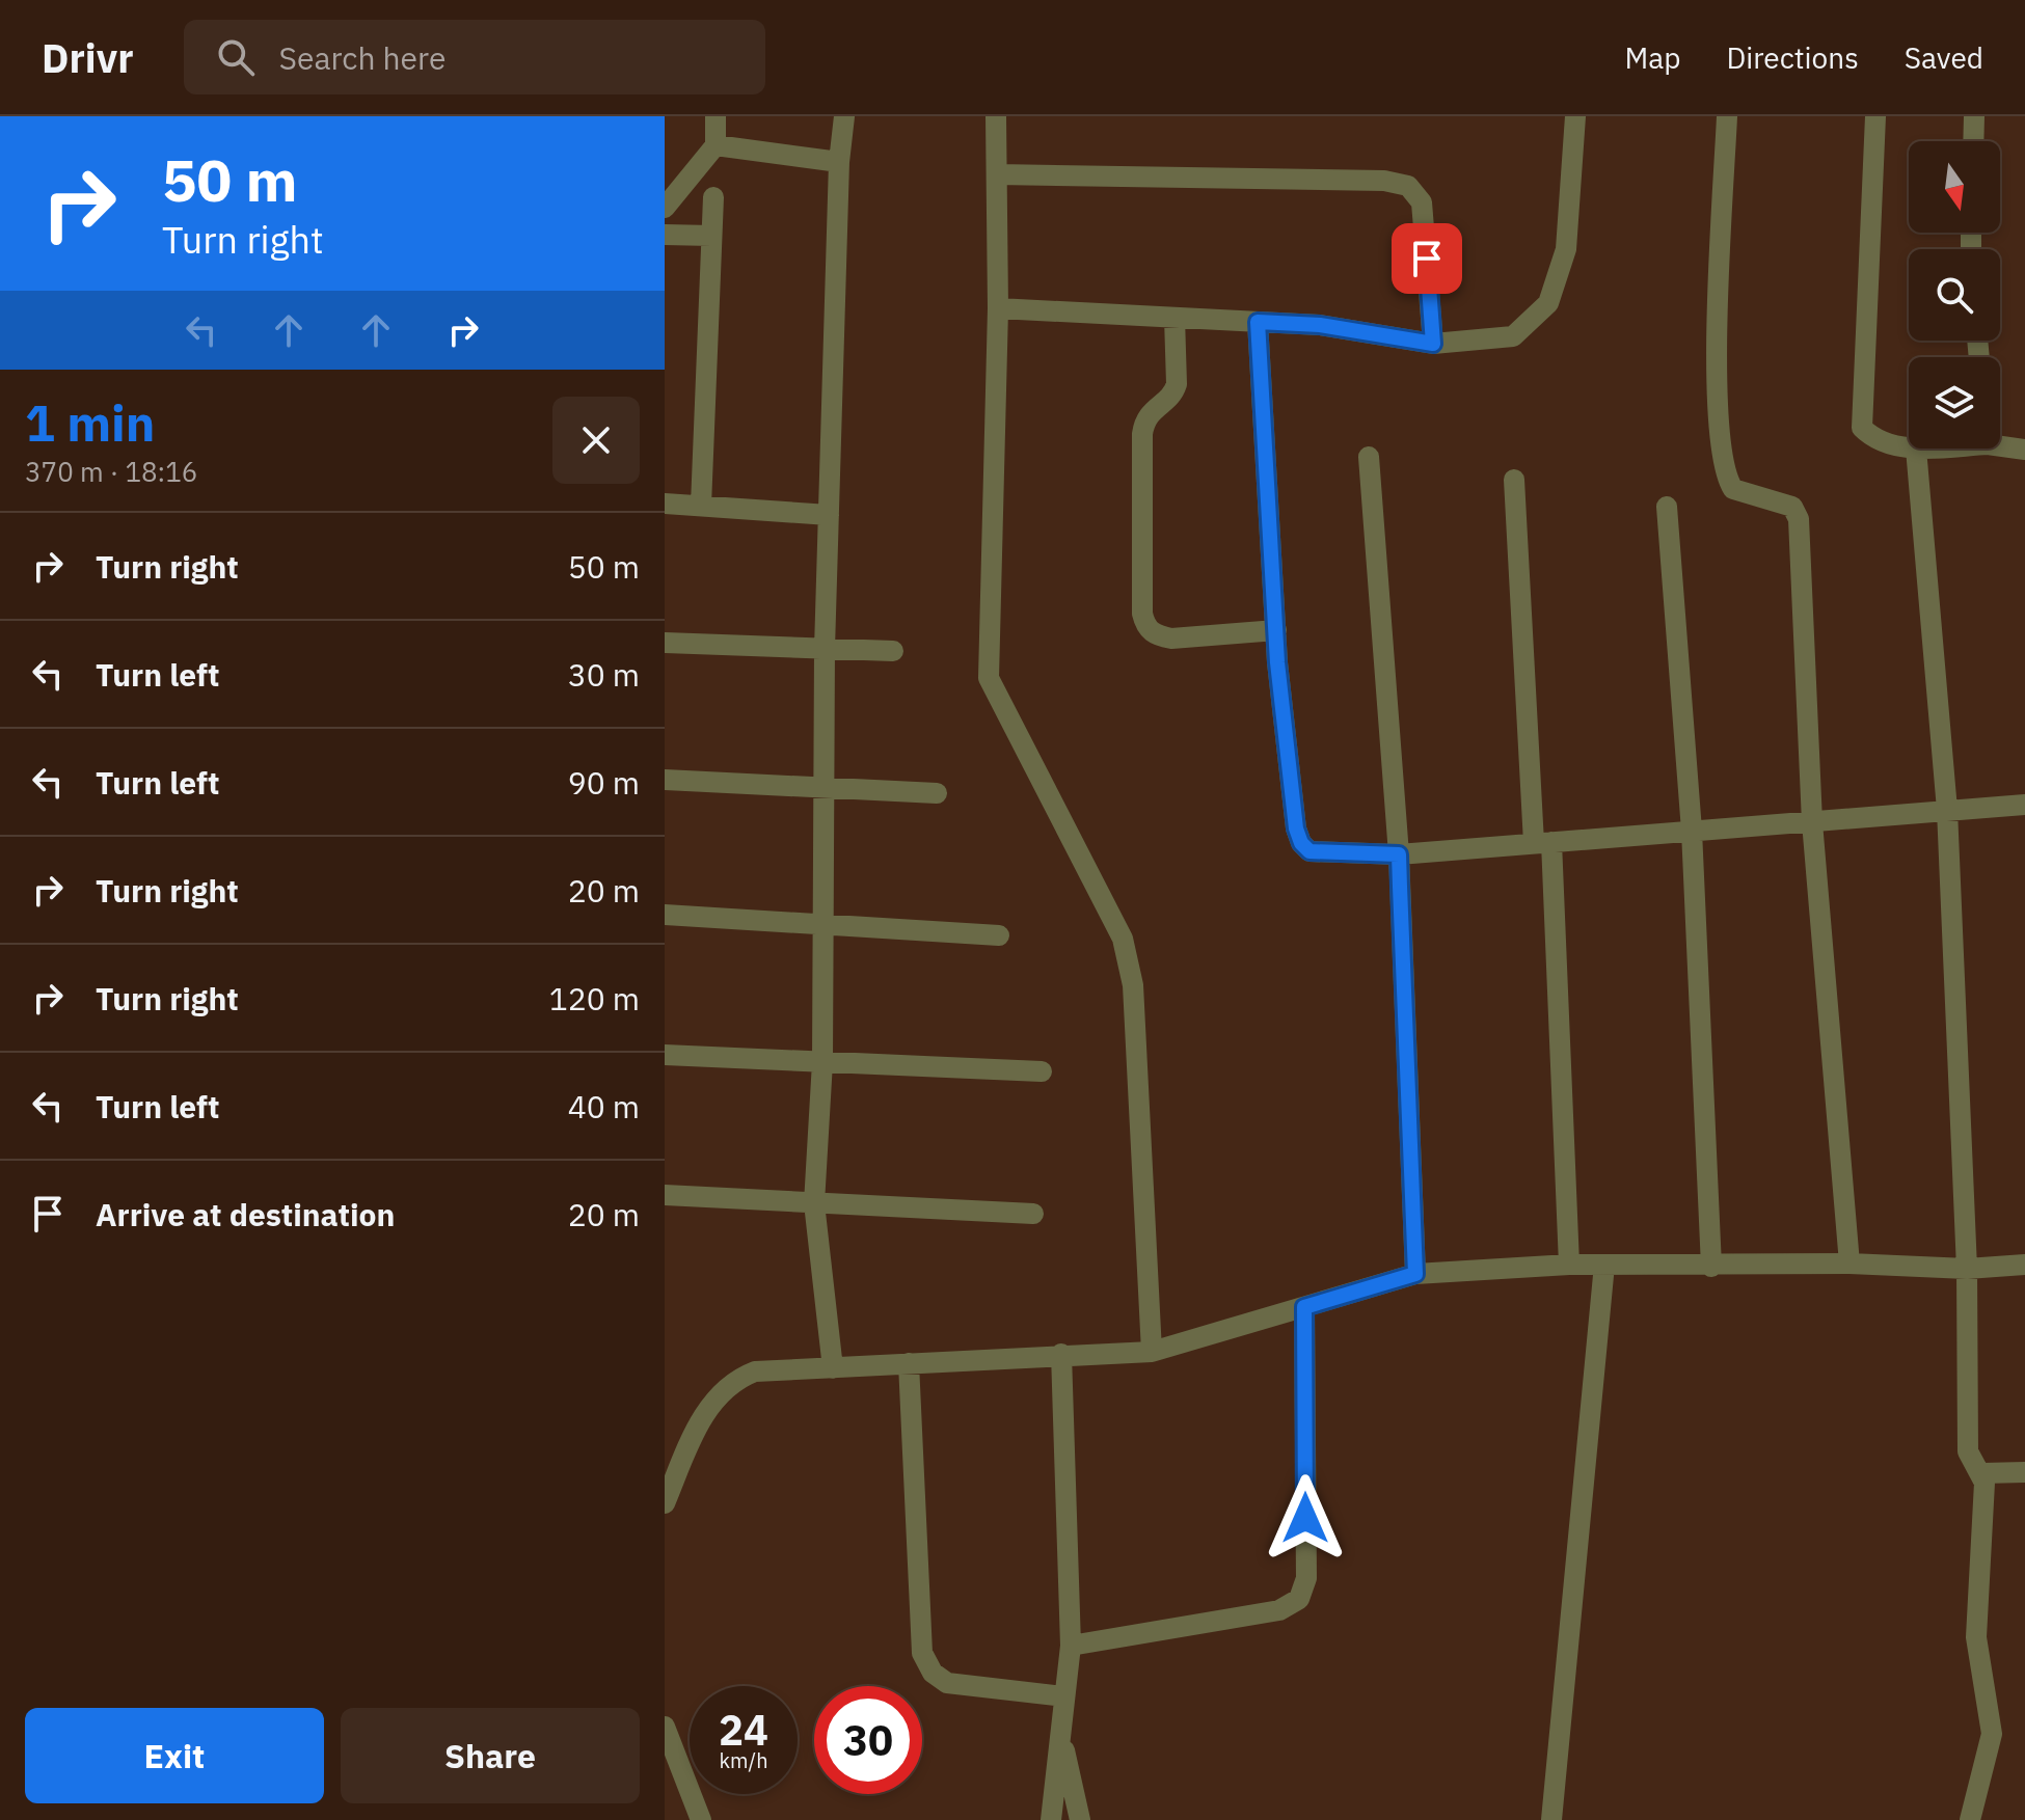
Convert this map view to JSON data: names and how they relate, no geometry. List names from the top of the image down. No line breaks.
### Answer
{"north":"bottom","page":{"header":"Drivr","search":"Search here","nav":["Map","Directions","Saved"],"turn":["50 m","Turn right"],"heading":["1 min","370 m · 18:16"],"list":[{"name":"Turn right","value":"50 m"},{"name":"Turn left","value":"30 m"},{"name":"Turn left","value":"90 m"},{"name":"Turn right","value":"20 m"},{"name":"Turn right","value":"120 m"},{"name":"Turn left","value":"40 m"},{"name":"Arrive at destination","value":"20 m"}],"speed":"24 km/h","limit":"30","buttons":["Exit","Share"]}}
